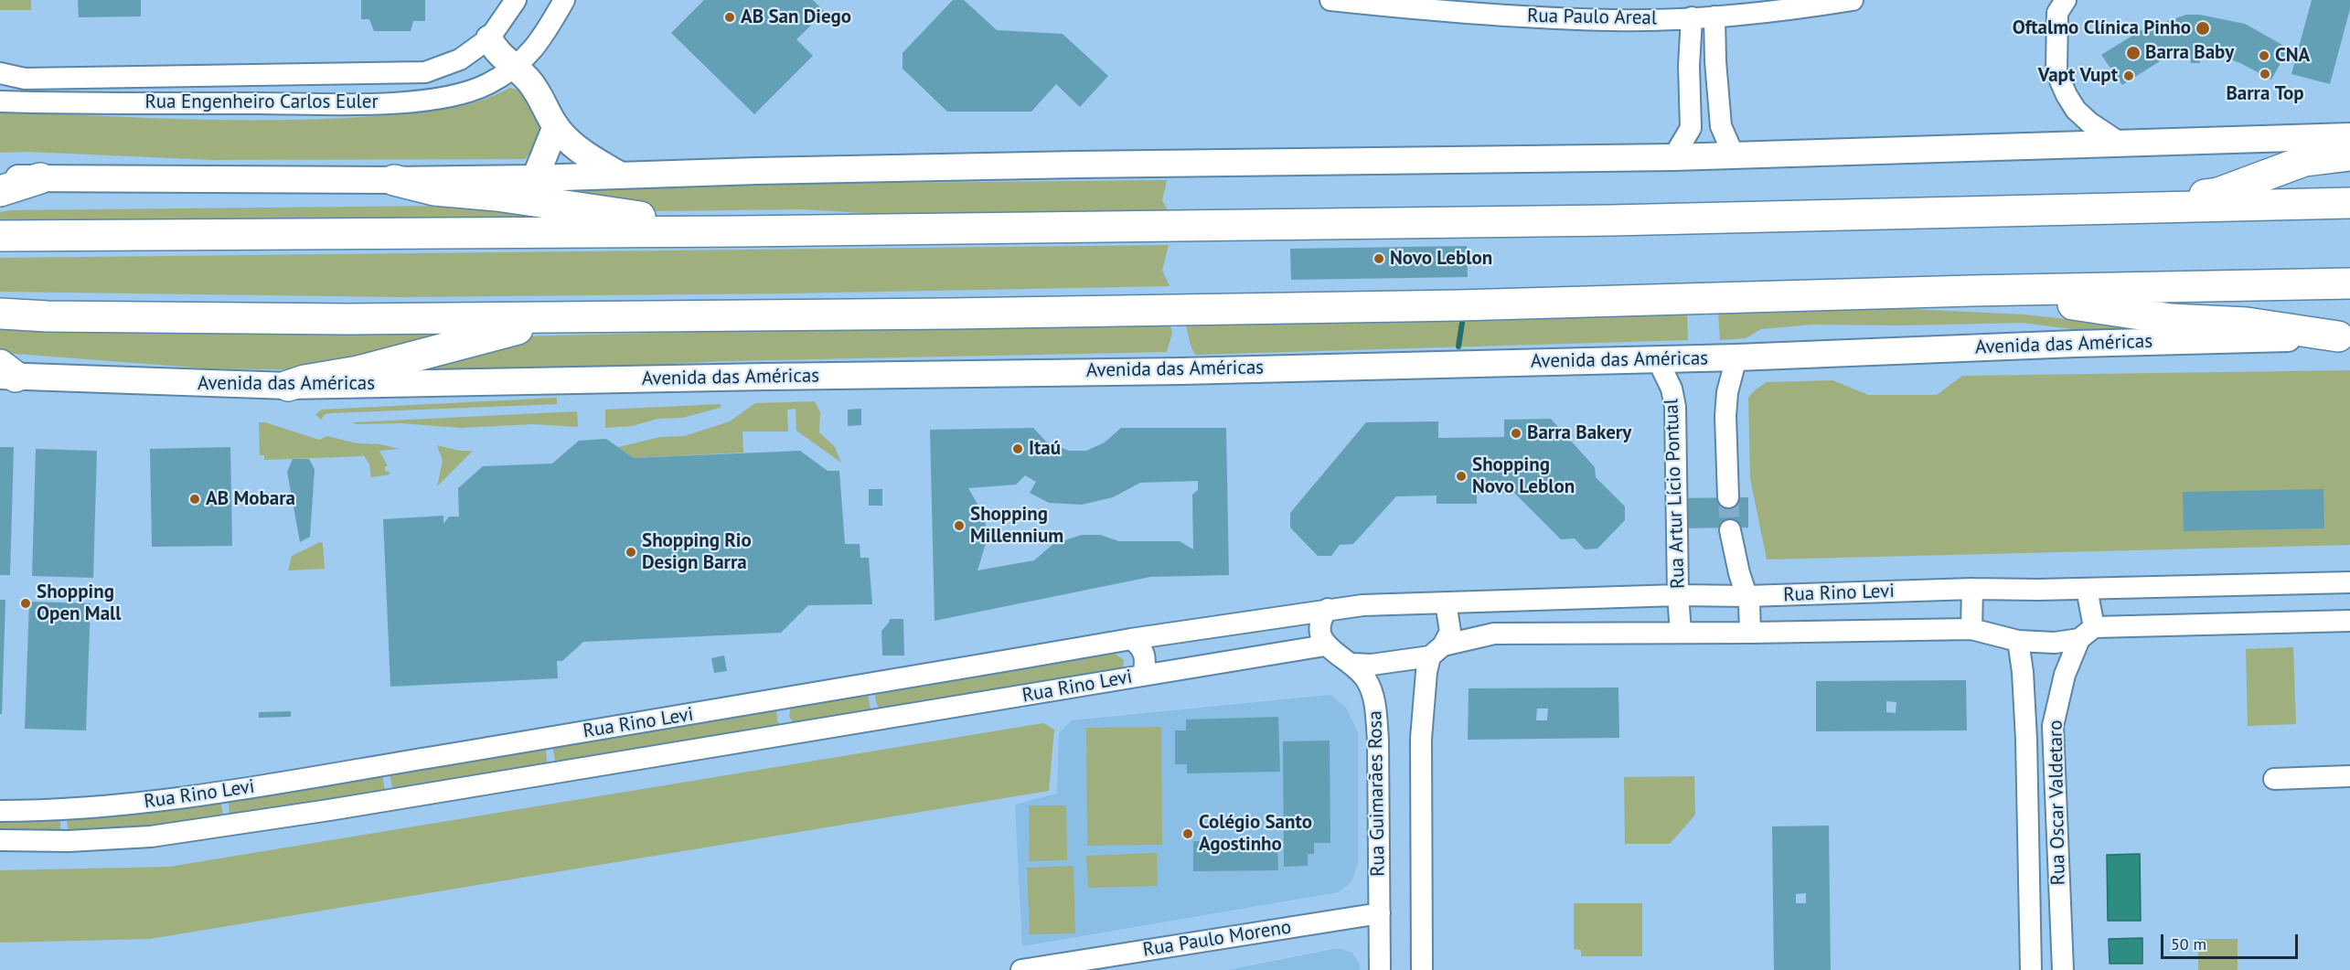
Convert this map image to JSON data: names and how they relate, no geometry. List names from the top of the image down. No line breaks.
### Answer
{"streets":{"main road":["Avenida das Américas"],"street":["Rua Paulo Areal","Rua Engenheiro Carlos Euler","Rua Artur Lício Pontual","Rua Rino Levi","Rua Guimarães Rosa","Rua Oscar Valdetaro","Rua Paulo Moreno"]},"crossings":[["Avenida das Américas","Rua Artur Lício Pontual"],["Rua Artur Lício Pontual","Rua Rino Levi"],["Rua Rino Levi","Rua Guimarães Rosa"],["Rua Rino Levi","Rua Oscar Valdetaro"],["Rua Guimarães Rosa","Rua Paulo Moreno"]],"places":["AB San Diego","Oftalmo Clínica Pinho","Barra Baby","CNA","Barra Top","Vapt Vupt","Novo Leblon","Barra Bakery","Itaú","Shopping Novo Leblon","AB Mobara","Shopping Millennium","Shopping Rio Design Barra","Shopping Open Mall","Colégio Santo Agostinho"],"scale_bar":"50 m"}
